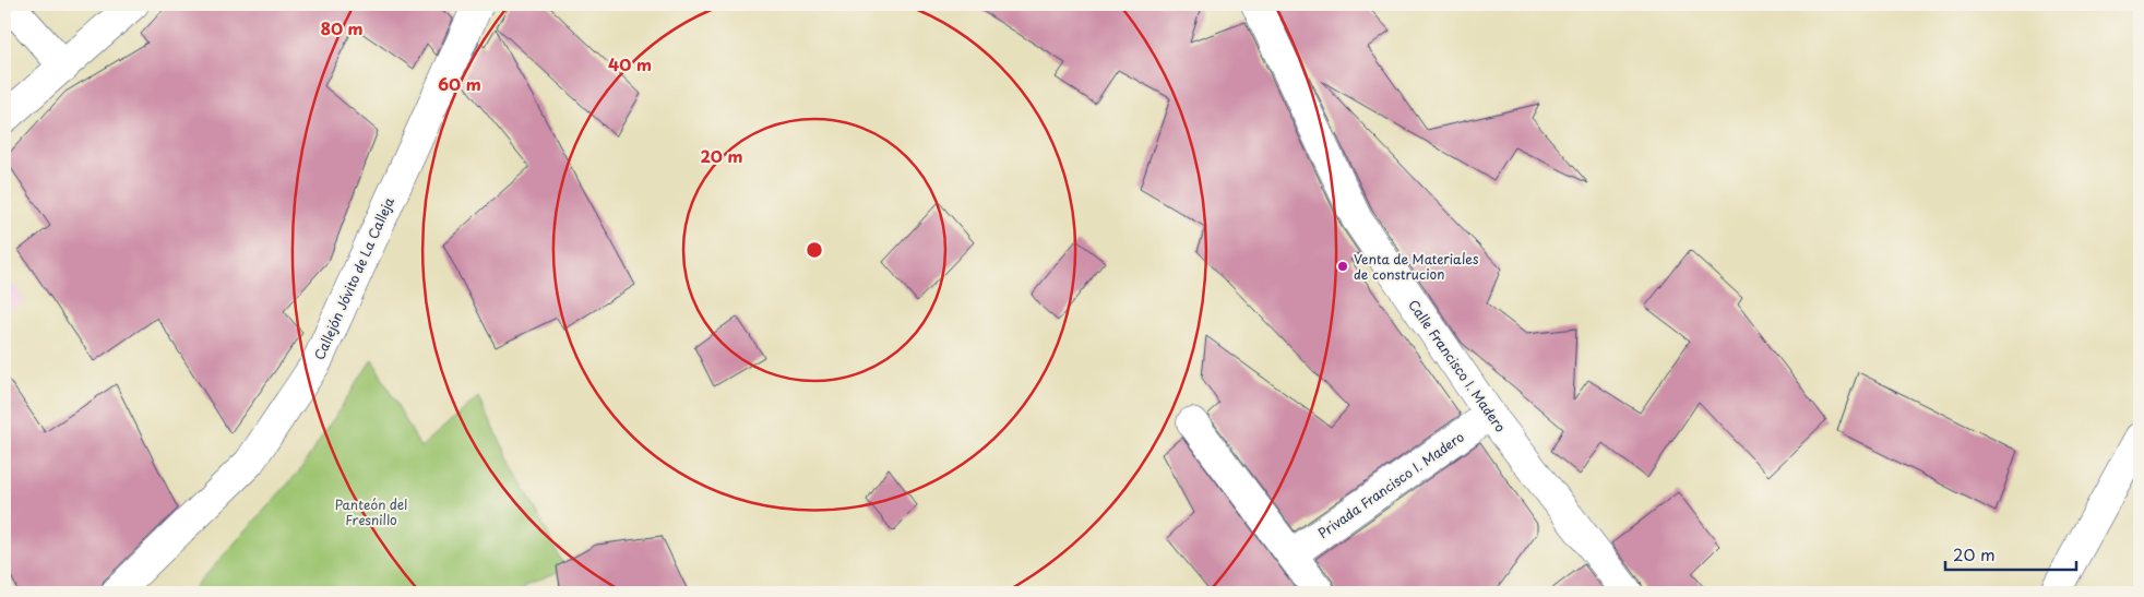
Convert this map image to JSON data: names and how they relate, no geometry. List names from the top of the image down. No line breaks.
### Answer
{"streets":{"street":["Callejón Jóvito de La Calleja","Calle Francisco I. Madero","Privada Francisco I. Madero"]},"crossings":[["Calle Francisco I. Madero","Privada Francisco I. Madero"]],"parks":["Panteón del Fresnillo"],"places":["Venta de Materiales de construcion"],"scale_bar":"20 m","rings":["80 m","40 m","60 m","20 m"]}
